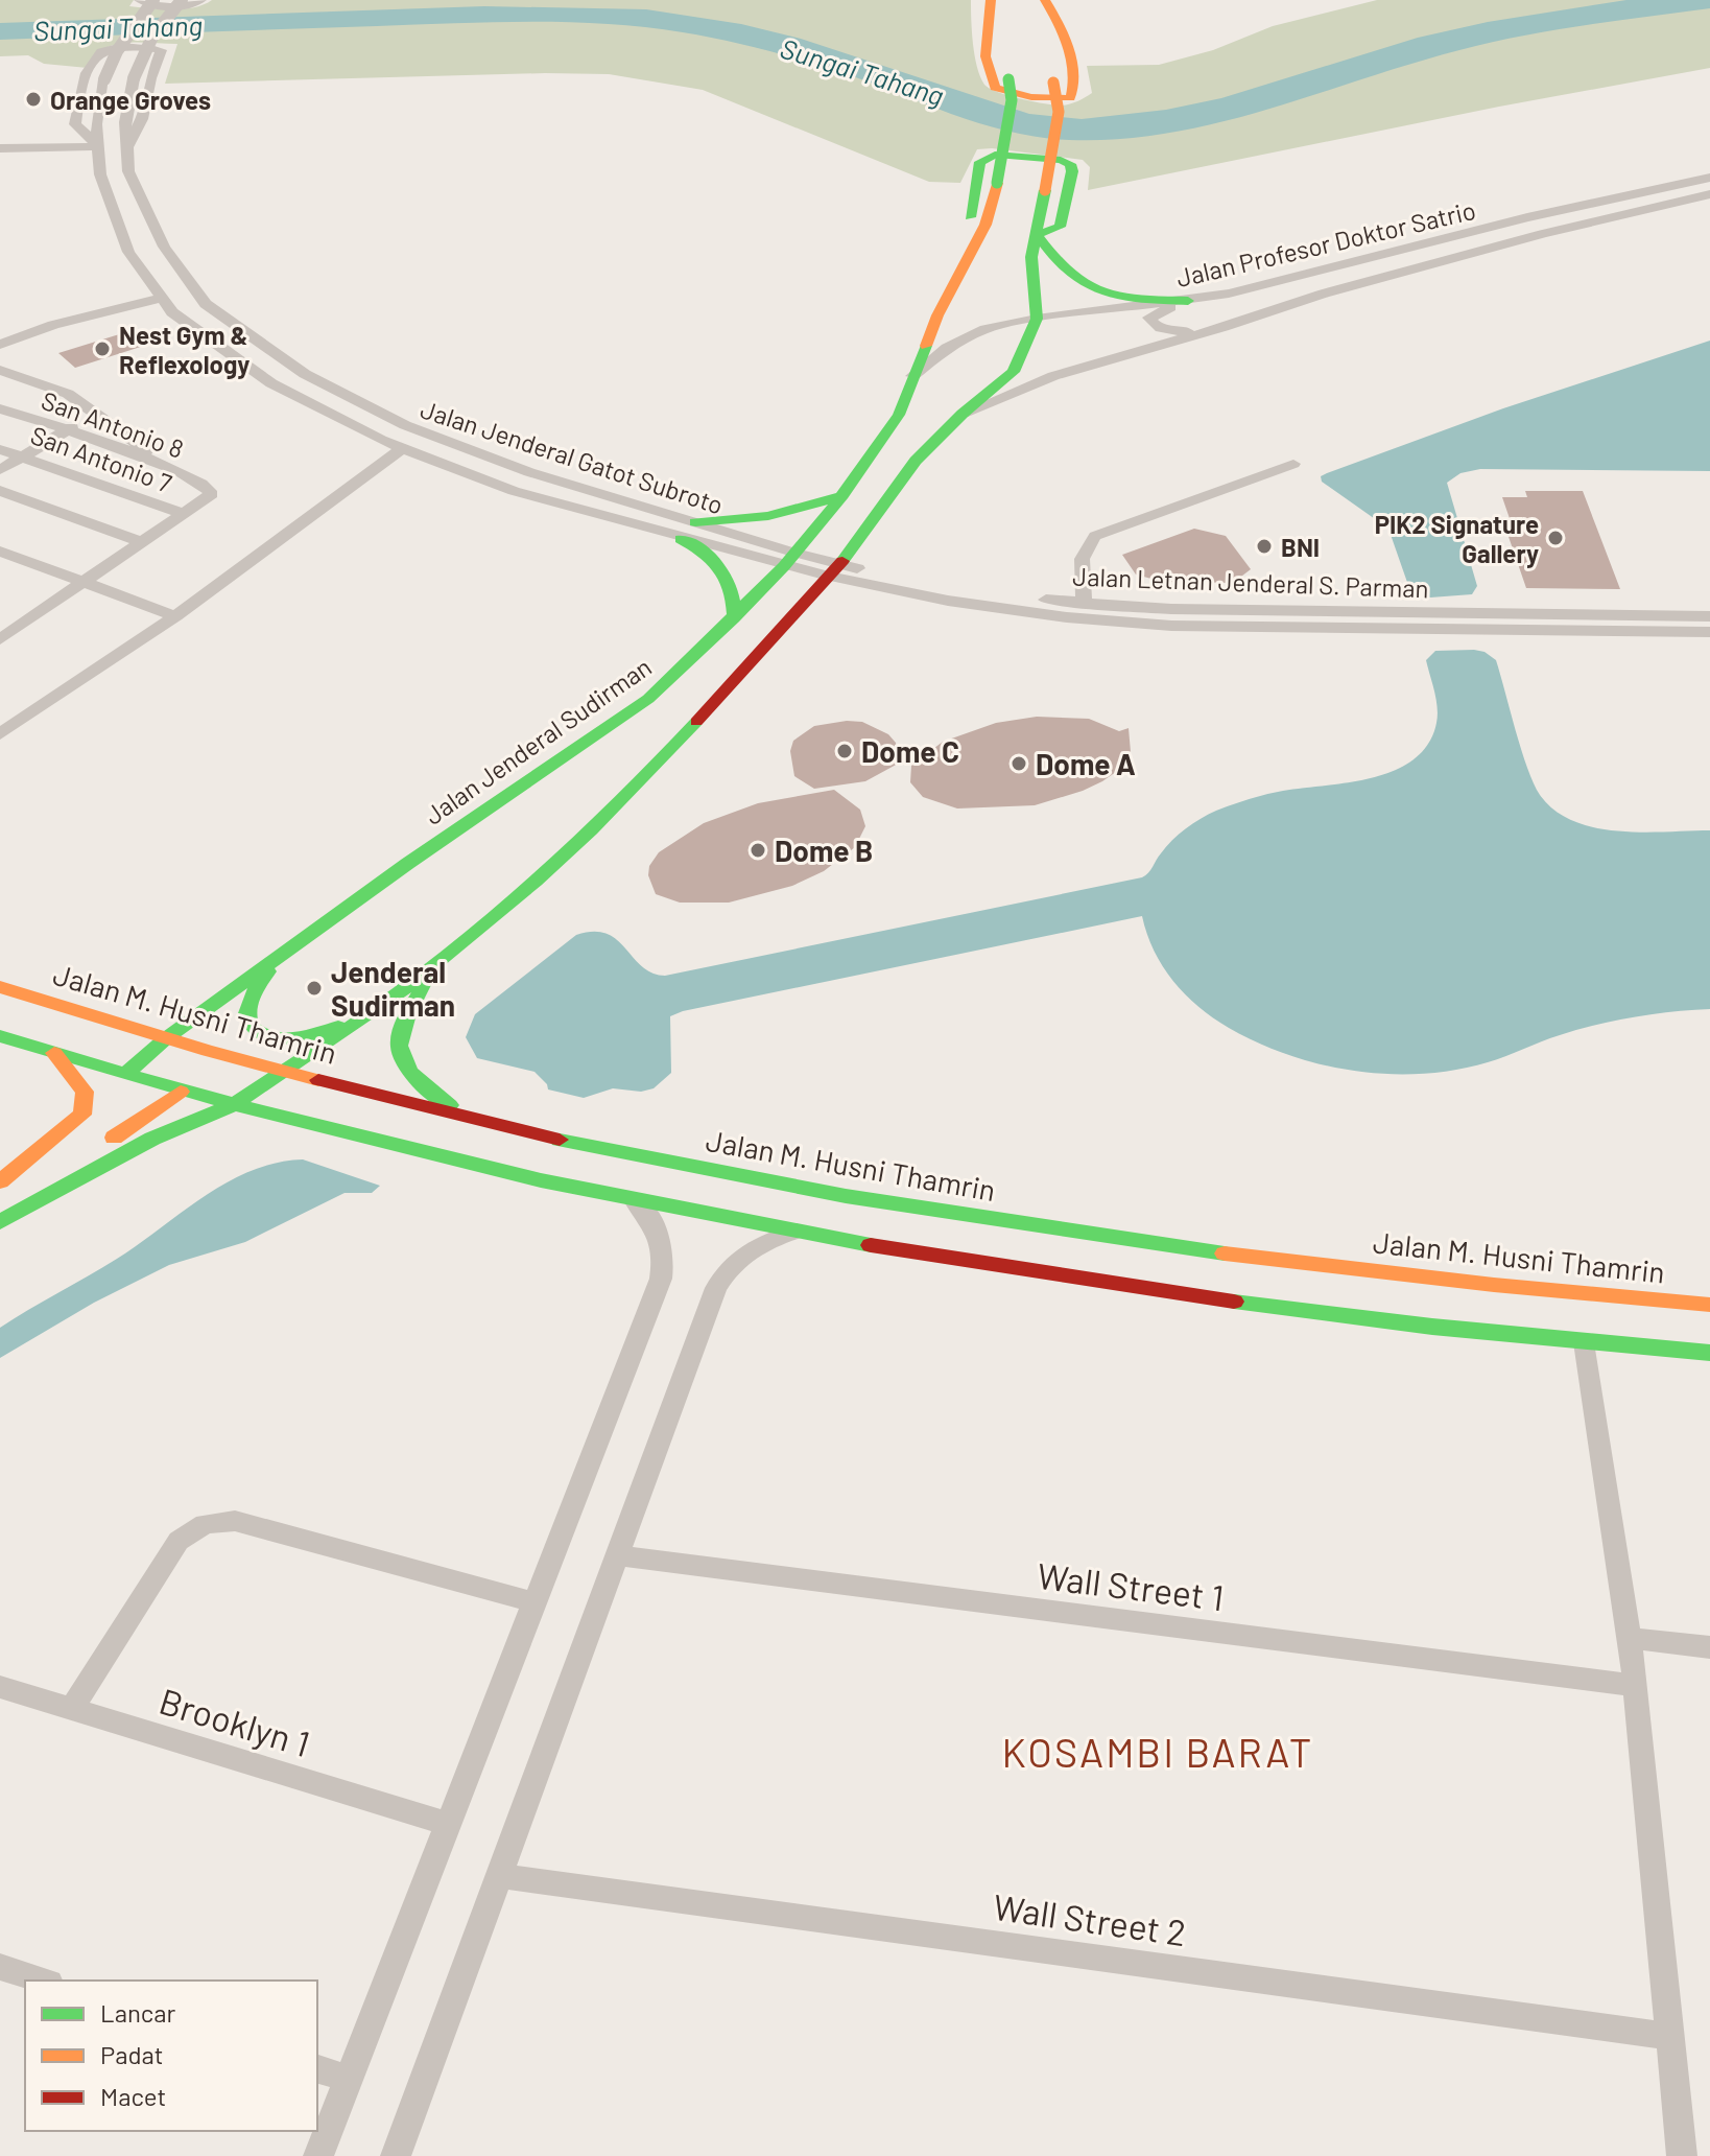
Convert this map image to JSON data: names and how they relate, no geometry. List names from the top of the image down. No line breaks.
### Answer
{"streets":{"main road":["Jalan Jenderal Sudirman","Jalan M. Husni Thamrin"],"street":["Jalan Profesor Doktor Satrio","San Antonio 8","Jalan Jenderal Gatot Subroto","San Antonio 7","Jalan Letnan Jenderal S. Parman","Wall Street 1","Brooklyn 1","Wall Street 2"]},"crossings":[["Jalan Profesor Doktor Satrio","Jalan Jenderal Sudirman"],["San Antonio 8","San Antonio 7"],["Jalan Jenderal Gatot Subroto","Jalan Letnan Jenderal S. Parman"],["Jalan Jenderal Gatot Subroto","Jalan Jenderal Sudirman"],["Jalan Letnan Jenderal S. Parman","Jalan Jenderal Sudirman"],["Jalan Jenderal Sudirman","Jalan M. Husni Thamrin"]],"districts":["KOSAMBI BARAT"],"water":["Sungai Tahang"],"places":["Orange Groves","Nest Gym & Reflexology","PIK2 Signature Gallery","BNI","Dome C","Dome A","Dome B","Jenderal Sudirman"],"legend":["Lancar","Padat","Macet"]}
